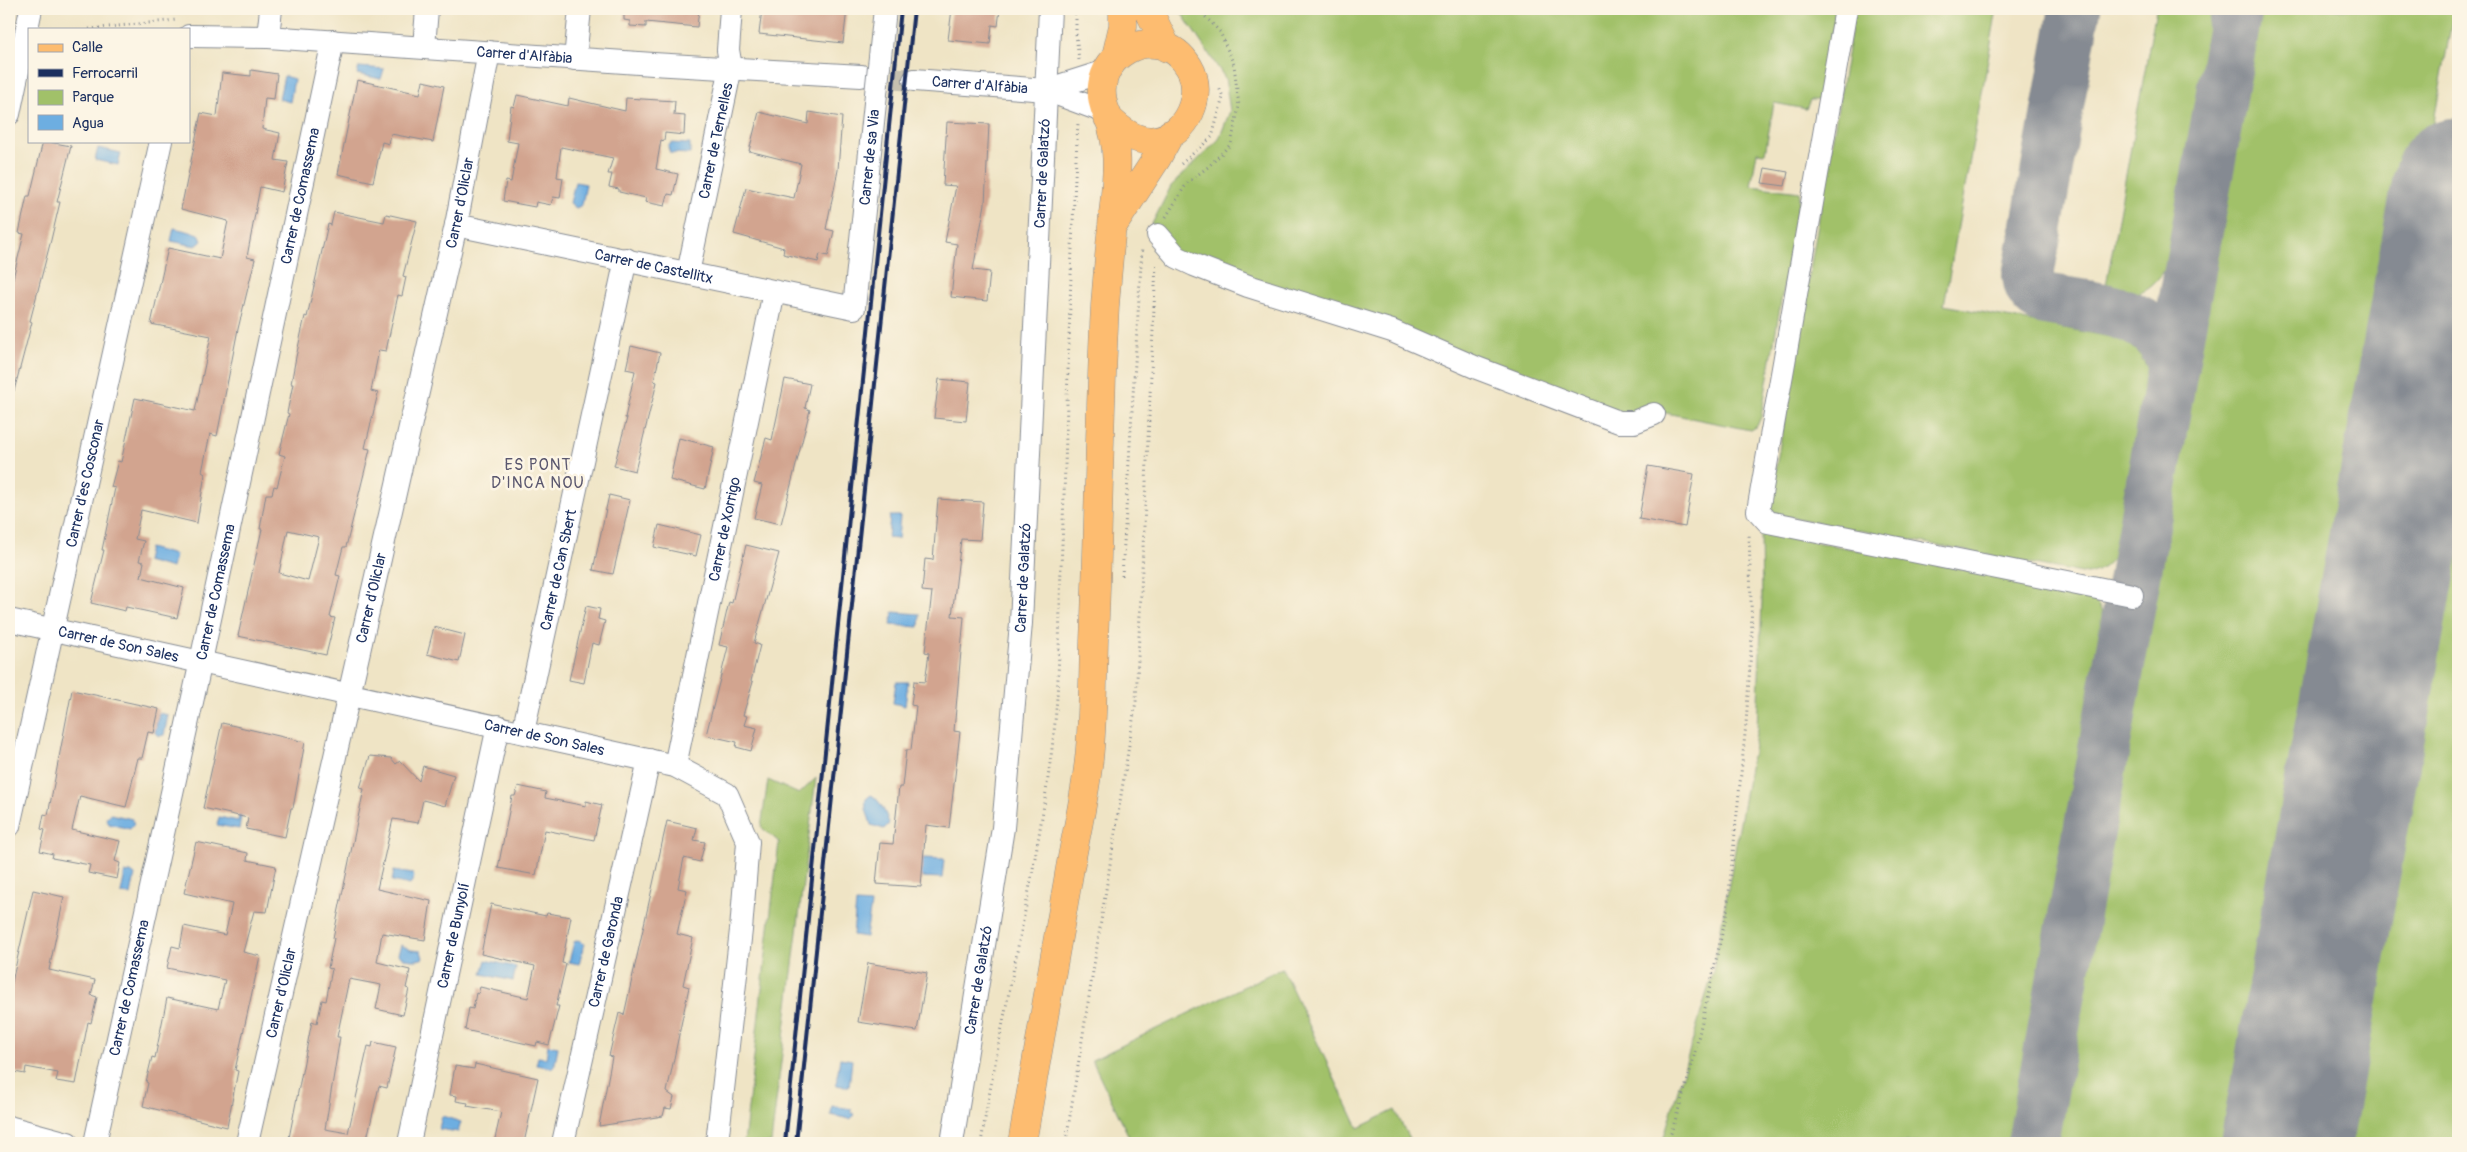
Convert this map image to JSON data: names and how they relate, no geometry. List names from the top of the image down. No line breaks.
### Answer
{"streets":{"street":["Carrer d'Alfàbia","Carrer de Ternelles","Carrer de sa Via","Carrer de Galatzó","Carrer de Comassema","Carrer d'Oliclar","Carrer de Castellitx","Carrer d'es Cosconar","Carrer de Xorrigo","Carrer de Can Sbert","Carrer de Son Sales","Carrer de Bunyolí","Carrer de Garonda"]},"crossings":[["Carrer d'Alfàbia","Carrer de Ternelles"],["Carrer d'Alfàbia","Carrer de Galatzó"],["Carrer d'Alfàbia","Carrer de Comassema"],["Carrer d'Alfàbia","Carrer d'Oliclar"],["Carrer de Ternelles","Carrer de Castellitx"],["Carrer de sa Via","Carrer de Castellitx"],["Carrer de Comassema","Carrer de Son Sales"],["Carrer d'Oliclar","Carrer de Castellitx"],["Carrer d'Oliclar","Carrer de Son Sales"],["Carrer de Castellitx","Carrer de Xorrigo"],["Carrer de Castellitx","Carrer de Can Sbert"],["Carrer d'es Cosconar","Carrer de Son Sales"],["Carrer de Xorrigo","Carrer de Son Sales"],["Carrer de Can Sbert","Carrer de Son Sales"],["Carrer de Son Sales","Carrer de Bunyolí"],["Carrer de Son Sales","Carrer de Garonda"]],"districts":["ES PONT D'INCA NOU"],"legend":["Calle","Ferrocarril","Parque","Agua"]}
